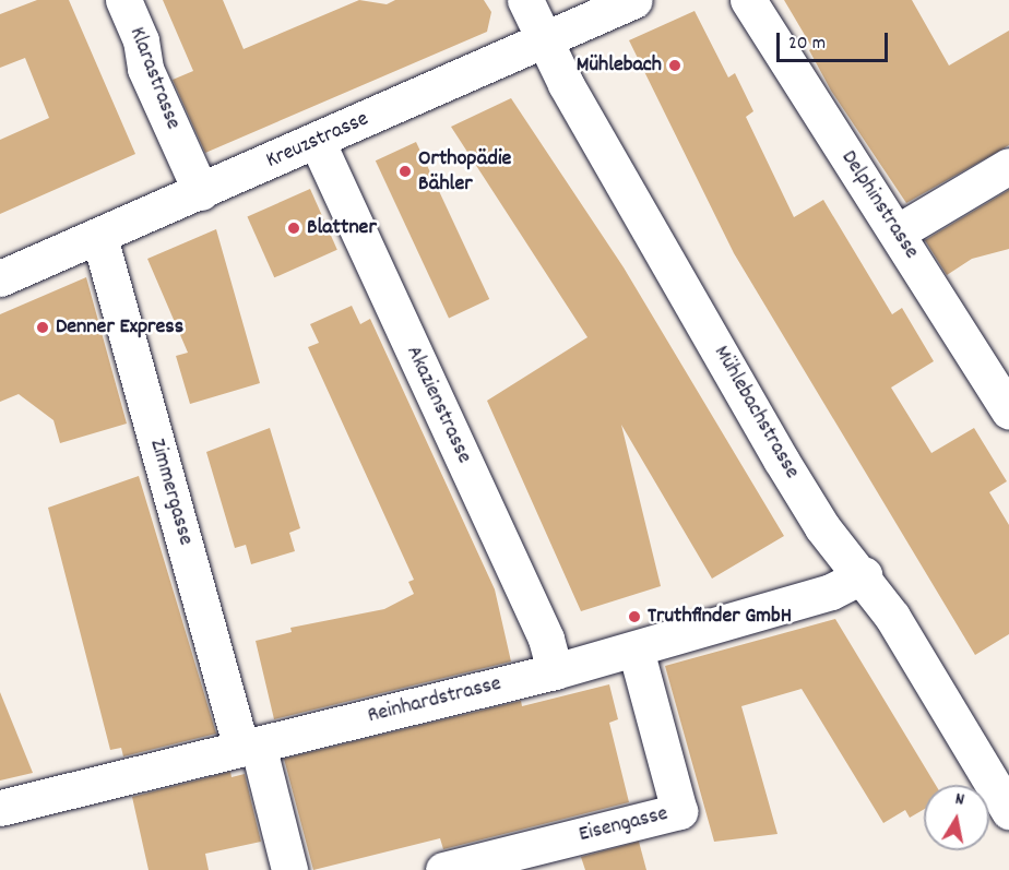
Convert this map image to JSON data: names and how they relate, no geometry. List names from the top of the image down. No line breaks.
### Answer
{"streets":{"street":["Klarastrasse","Kreuzstrasse","Delphinstrasse","Akazienstrasse","Mühlebachstrasse","Zimmergasse","Reinhardstrasse","Eisengasse"]},"crossings":[["Klarastrasse","Kreuzstrasse"],["Kreuzstrasse","Akazienstrasse"],["Kreuzstrasse","Mühlebachstrasse"],["Kreuzstrasse","Zimmergasse"],["Akazienstrasse","Reinhardstrasse"],["Mühlebachstrasse","Reinhardstrasse"],["Zimmergasse","Reinhardstrasse"],["Reinhardstrasse","Eisengasse"]],"places":["Mühlebach","Orthopädie Bähler","Blattner","Denner Express","Truthfinder GmbH"],"scale_bar":"20 m","north":"top"}
